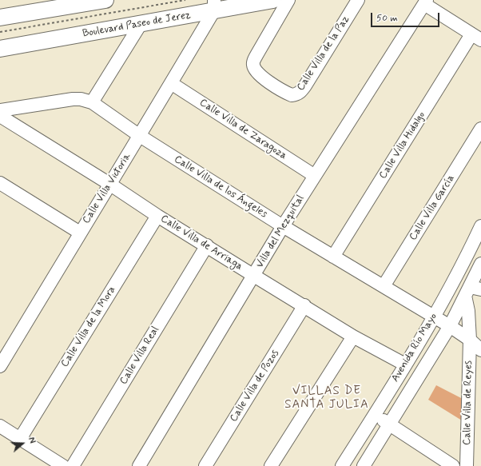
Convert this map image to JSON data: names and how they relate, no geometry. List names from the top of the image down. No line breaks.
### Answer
{"streets":{"main road":["Boulevard Paseo de Jerez"],"street":["Calle Villa de la Paz","Calle Villa de Zaragoza","Calle Villa Hidalgo","Calle Villa de los Ángeles","Calle Villa Victoria","Calle Villa García","Villa del Mezquital","Calle Villa de Arriaga","Calle Villa de la Mora","Avenida Río Mayo","Calle Villa Real","Calle Villa de Pozos","Calle Villa de Reyes"]},"crossings":[["Boulevard Paseo de Jerez","Calle Villa Victoria"],["Calle Villa de Zaragoza","Calle Villa Victoria"],["Calle Villa de Zaragoza","Villa del Mezquital"],["Calle Villa Hidalgo","Calle Villa de los Ángeles"],["Calle Villa de los Ángeles","Calle Villa Victoria"],["Calle Villa de los Ángeles","Calle Villa García"],["Calle Villa de los Ángeles","Villa del Mezquital"],["Calle Villa de los Ángeles","Avenida Río Mayo"],["Calle Villa de los Ángeles","Calle Villa de Reyes"],["Calle Villa Victoria","Calle Villa de Arriaga"],["Villa del Mezquital","Calle Villa de Arriaga"],["Calle Villa de Arriaga","Calle Villa de la Mora"],["Calle Villa de Arriaga","Avenida Río Mayo"],["Calle Villa de Arriaga","Calle Villa Real"],["Calle Villa de Arriaga","Calle Villa de Pozos"],["Avenida Río Mayo","Calle Villa de Reyes"]],"districts":["VILLAS DE SANTA JULIA"],"scale_bar":"50 m","north":"right"}
